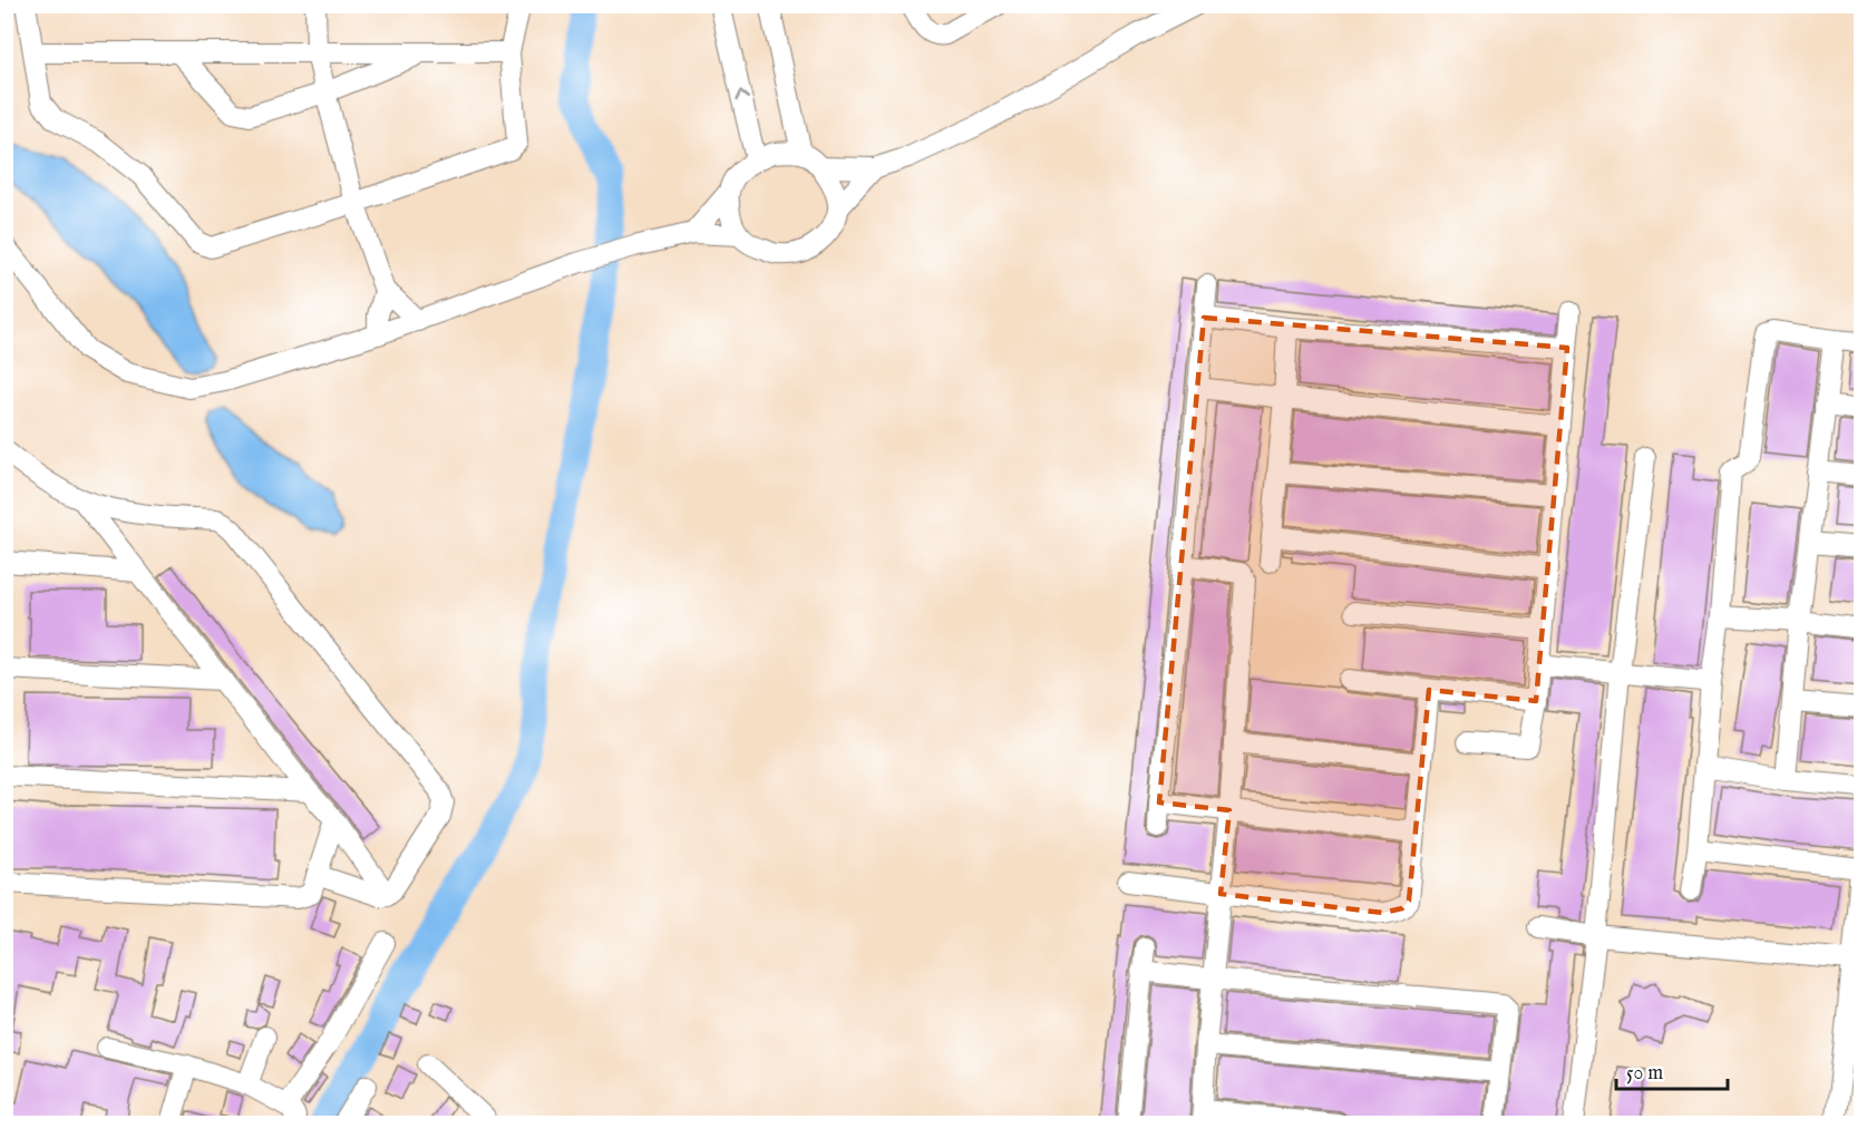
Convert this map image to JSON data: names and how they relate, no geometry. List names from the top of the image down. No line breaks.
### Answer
{"scale_bar":"50 m"}
